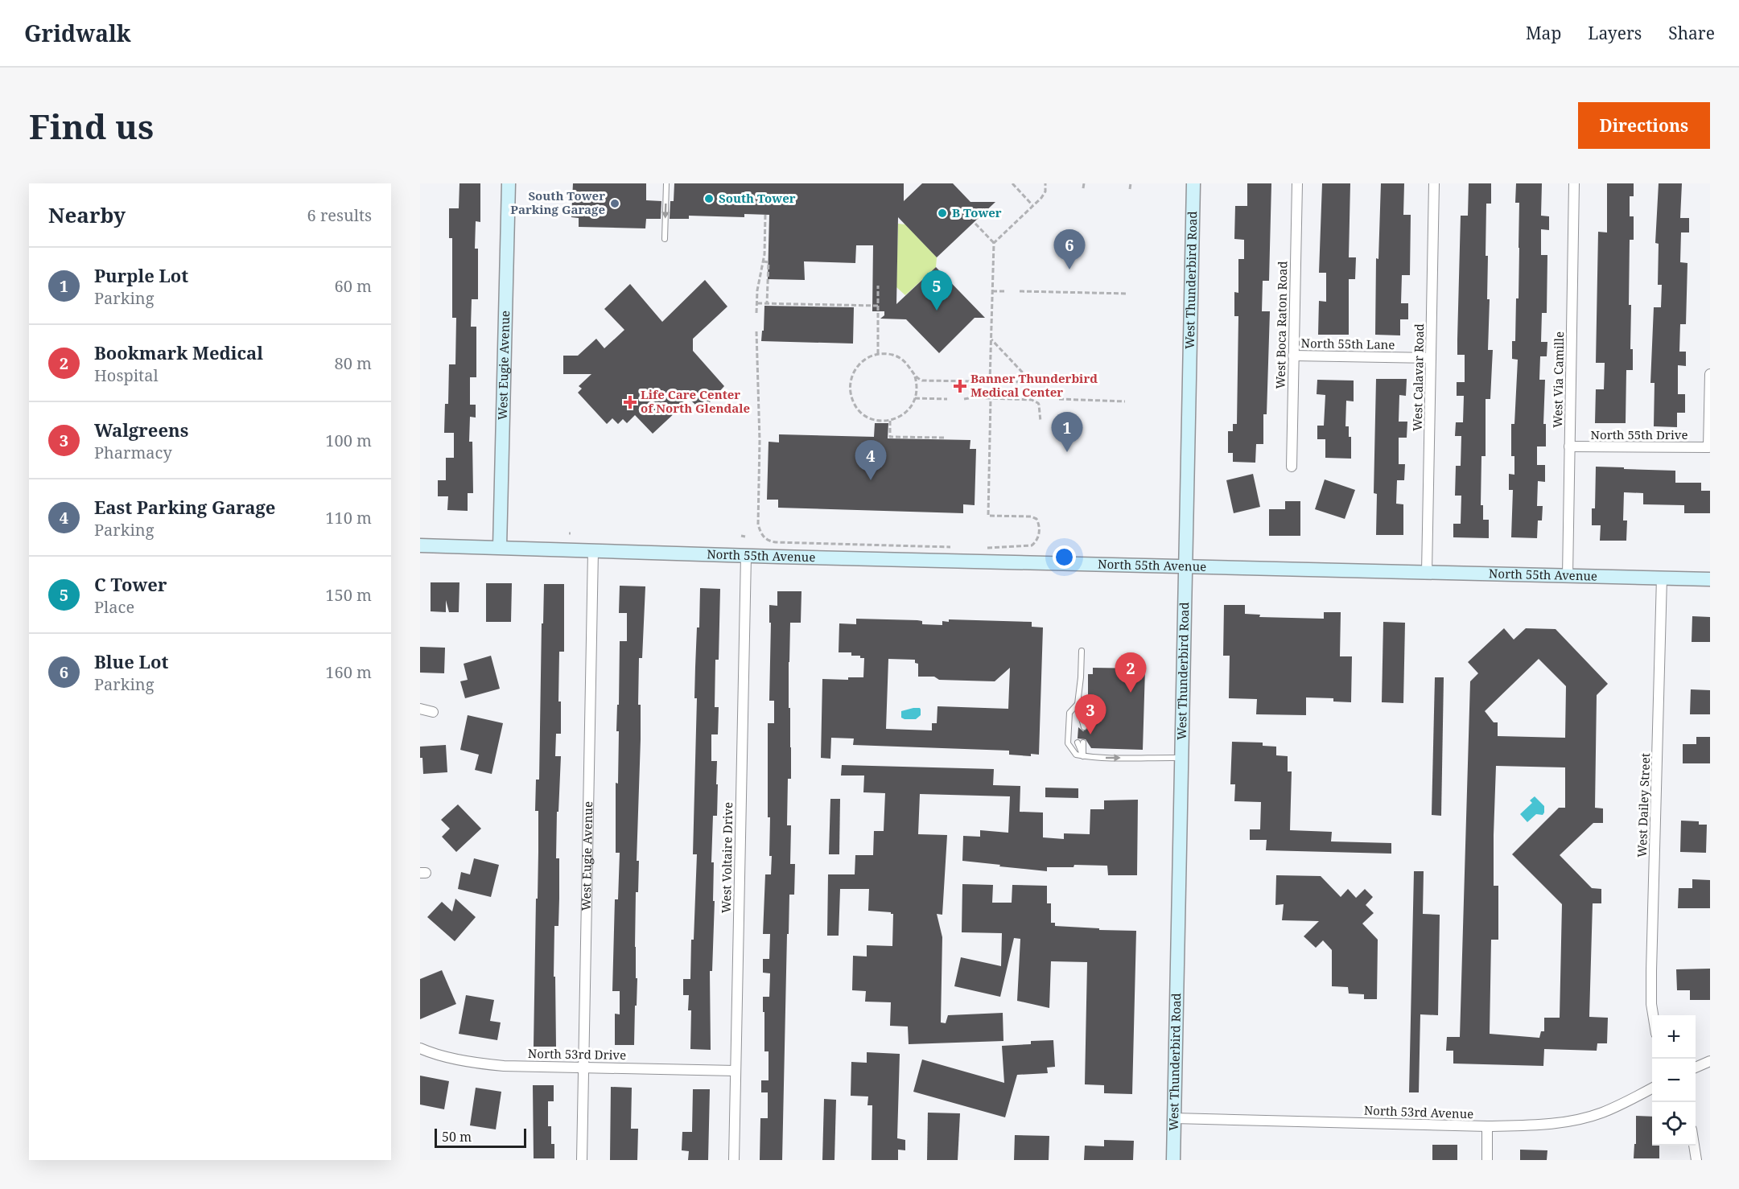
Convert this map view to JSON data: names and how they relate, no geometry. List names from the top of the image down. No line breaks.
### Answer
{"streets":{"street":["West Thunderbird Road","West Boca Raton Road","North 55th Lane","West Eugie Avenue","West Calavar Road","West Via Camille","North 55th Drive","North 55th Avenue","West Dailey Street","West Voltaire Drive","North 53rd Drive","North 53rd Avenue"]},"crossings":[["West Thunderbird Road","North 55th Avenue"],["West Thunderbird Road","North 53rd Avenue"],["West Boca Raton Road","North 55th Lane"],["North 55th Lane","West Calavar Road"],["West Eugie Avenue","North 55th Avenue"],["West Eugie Avenue","North 53rd Drive"],["West Calavar Road","North 55th Avenue"],["West Via Camille","North 55th Drive"],["West Via Camille","North 55th Avenue"],["North 55th Avenue","West Dailey Street"],["North 55th Avenue","West Voltaire Drive"],["West Voltaire Drive","North 53rd Drive"]],"places":{"other":["South Tower","South Tower Parking Garage","B Tower"],"health":["Banner Thunderbird Medical Center","Life Care Center of North Glendale"]},"scale_bar":"50 m","page":{"header":"Gridwalk","nav":["Map","Layers","Share"],"buttons":"Directions","title":"Find us","heading":["Nearby","6 results"],"pins":["6","5","1","4","2","3"],"list":[{"mark":"1","name":"Purple Lot","note":"Parking","value":"60 m"},{"mark":"2","name":"Bookmark Medical","note":"Hospital","value":"80 m"},{"mark":"3","name":"Walgreens","note":"Pharmacy","value":"100 m"},{"mark":"4","name":"East Parking Garage","note":"Parking","value":"110 m"},{"mark":"5","name":"C Tower","note":"Place","value":"150 m"},{"mark":"6","name":"Blue Lot","note":"Parking","value":"160 m"}],"map_buttons":["+","−"],"scale":"50 m"}}
